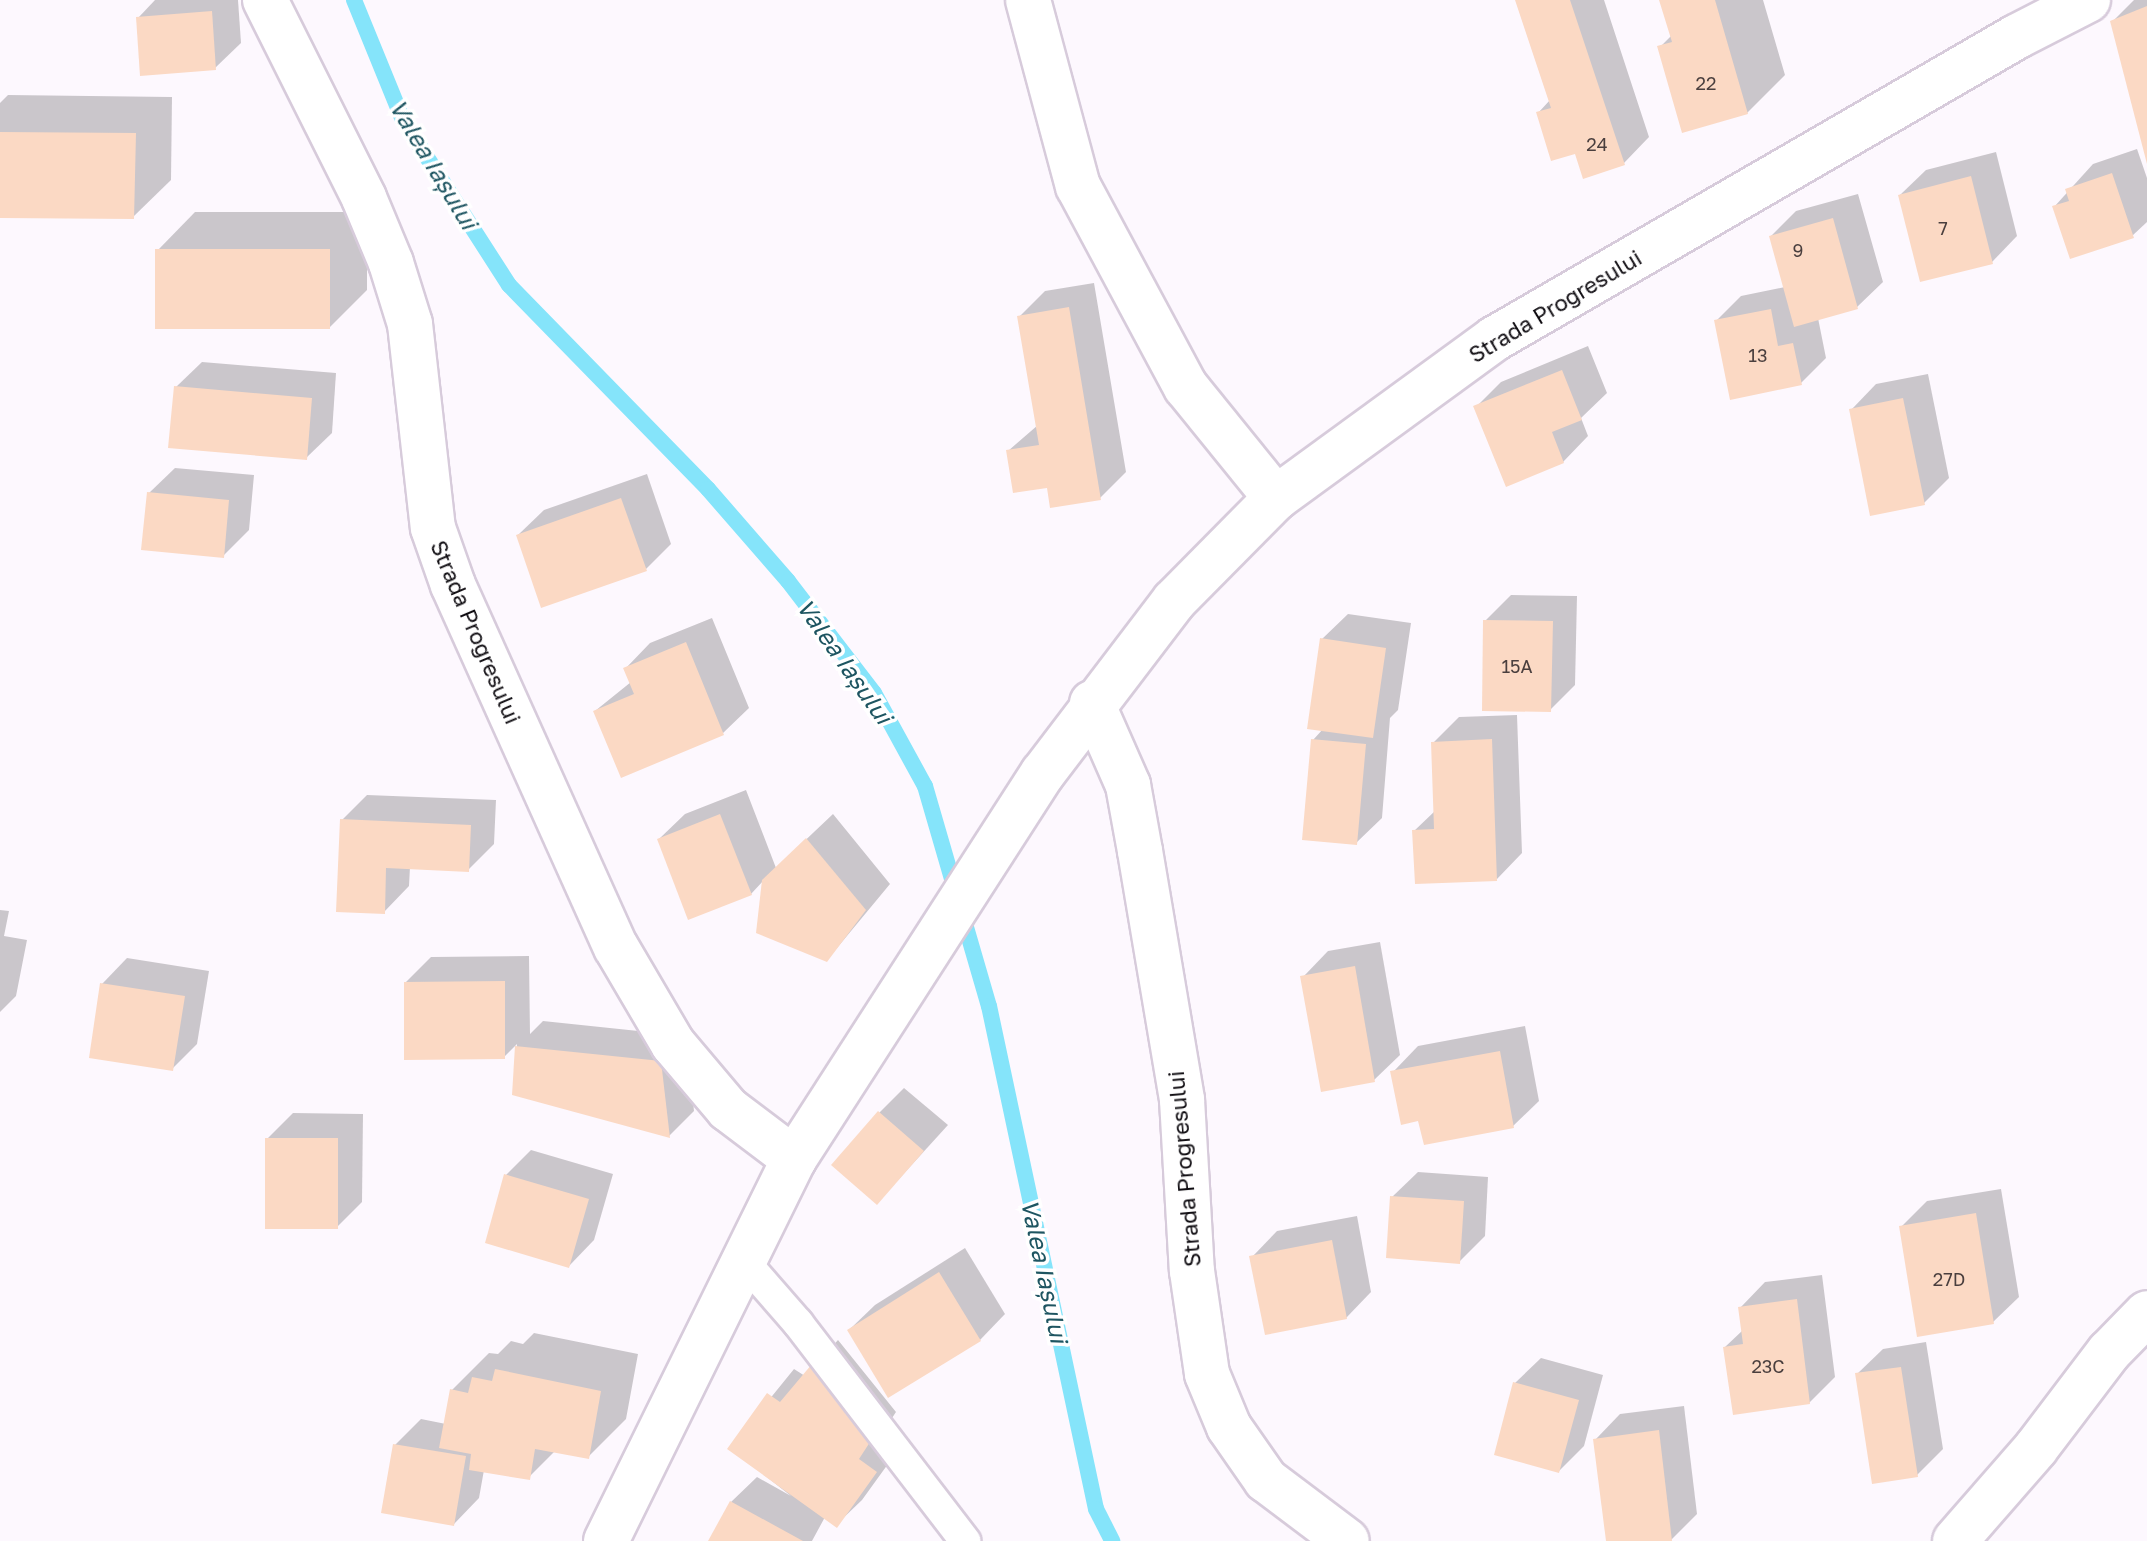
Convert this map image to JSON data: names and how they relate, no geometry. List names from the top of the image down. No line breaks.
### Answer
{"streets":{"street":["Strada Progresului"]},"water":["Valea Iașului"],"house_numbers":["22","24","7","9","13","15A","27D","23C"]}
